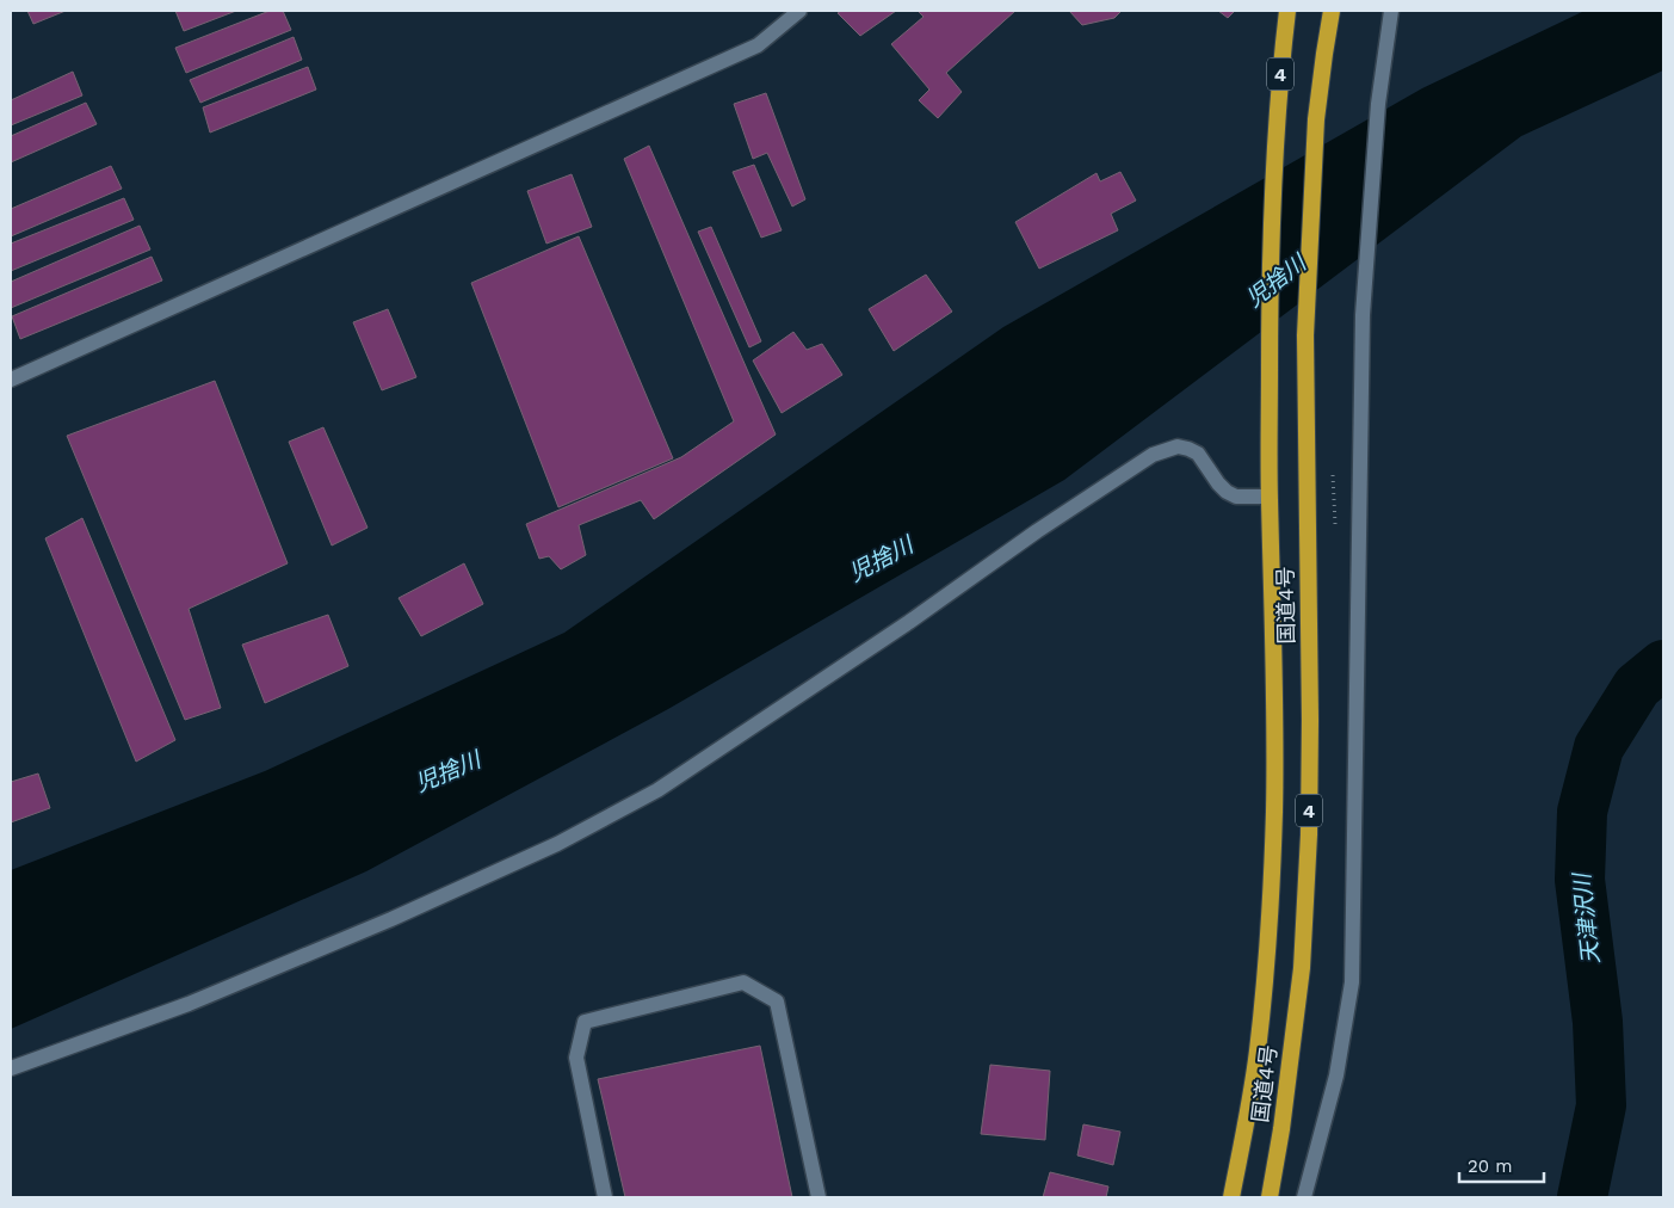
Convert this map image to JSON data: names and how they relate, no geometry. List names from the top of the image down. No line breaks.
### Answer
{"streets":{"highway":["4","国道4号"]},"water":["児捨川","天津沢川"],"scale_bar":"20 m"}
